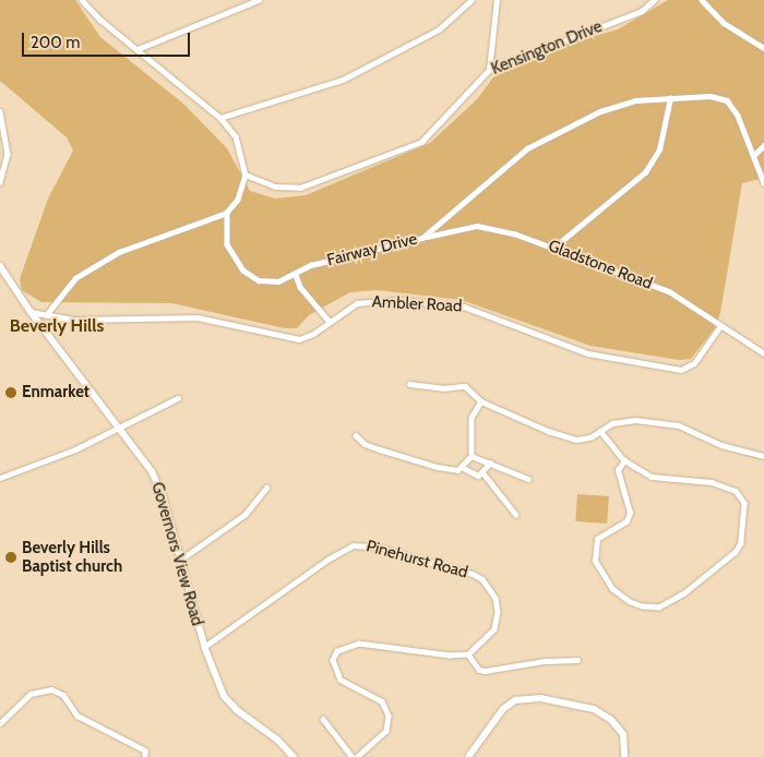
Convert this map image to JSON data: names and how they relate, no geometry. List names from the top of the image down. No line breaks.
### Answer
{"streets":{"street":["Kensington Drive","Fairway Drive","Gladstone Road","Ambler Road","Governors View Road","Pinehurst Road"]},"crossings":[["Fairway Drive","Gladstone Road"],["Gladstone Road","Ambler Road"],["Ambler Road","Governors View Road"],["Governors View Road","Pinehurst Road"]],"districts":["Beverly Hills"],"places":["Enmarket","Beverly Hills Baptist church"],"scale_bar":"200 m"}
